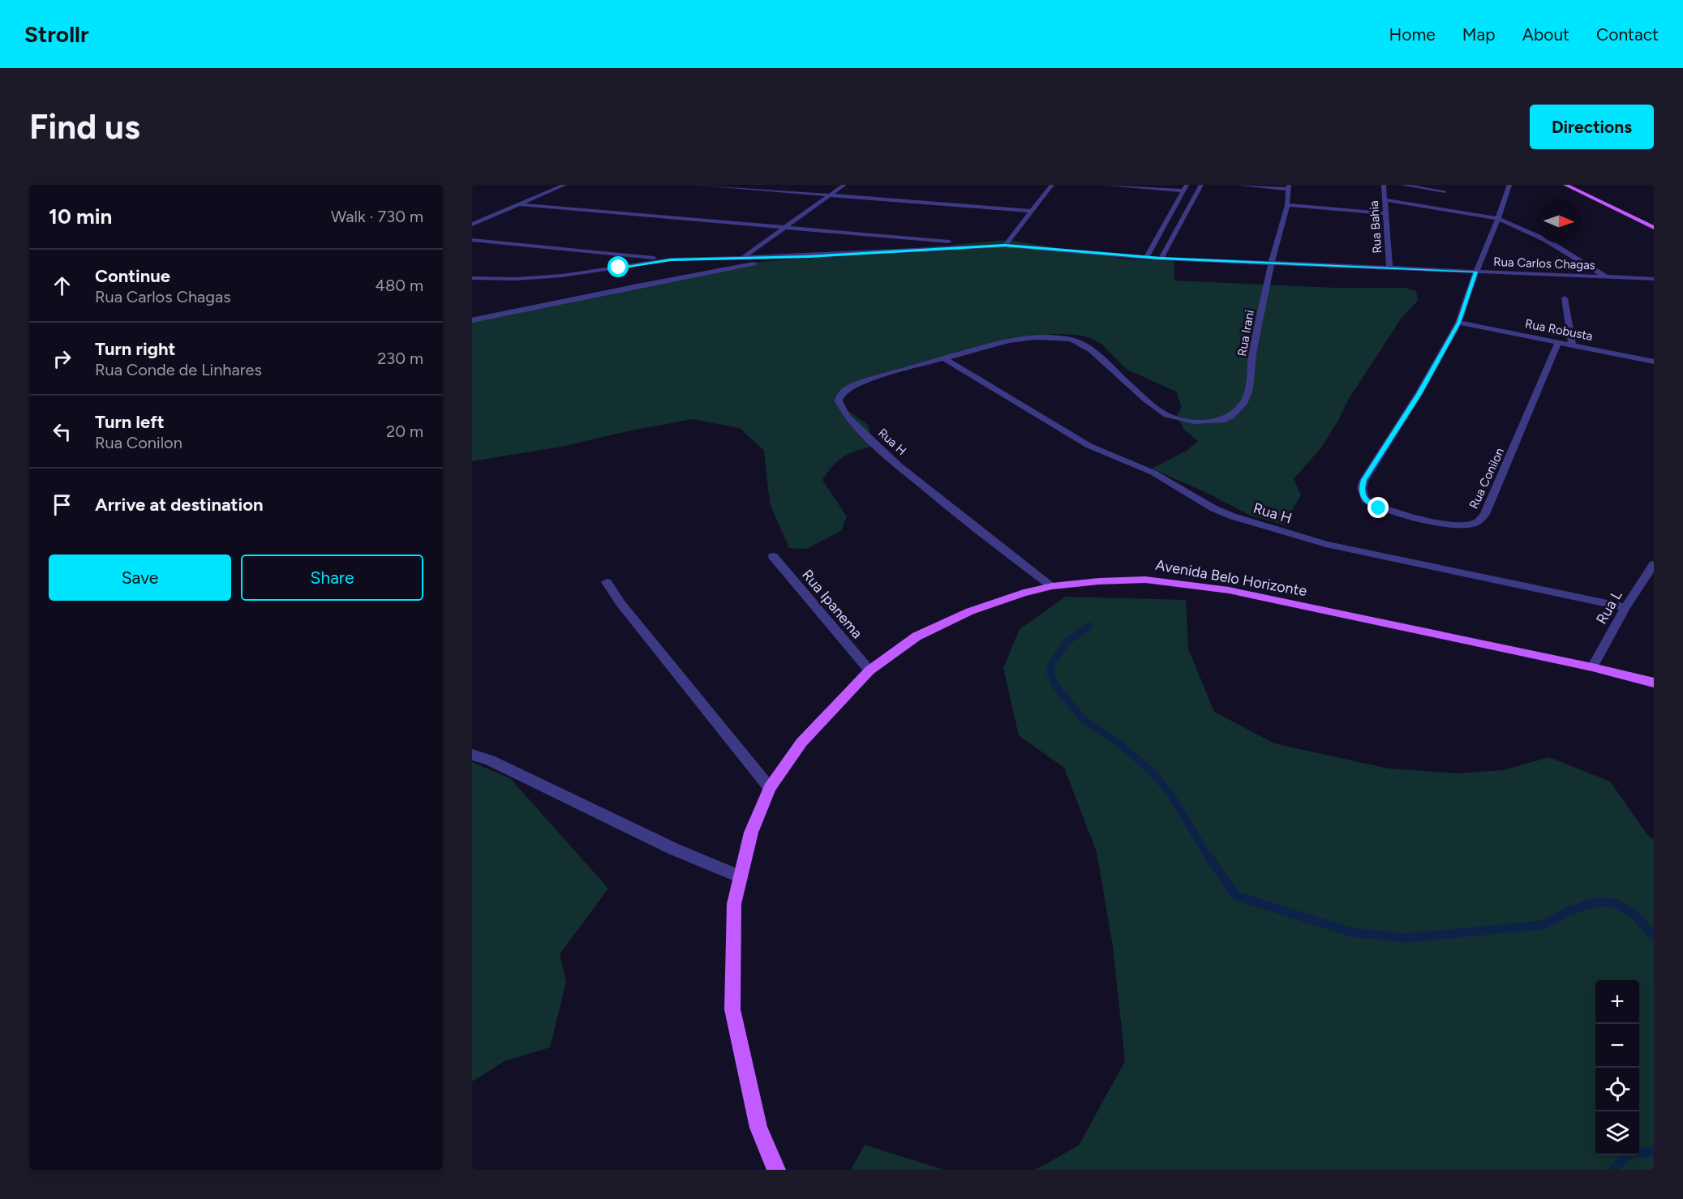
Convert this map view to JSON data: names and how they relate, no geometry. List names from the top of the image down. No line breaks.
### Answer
{"streets":{"main road":["Avenida Belo Horizonte"],"street":["Rua Bahia","Rua Carlos Chagas","Rua Robusta","Rua Irani","Rua H","Rua Conilon","Rua Ipanema","Rua L"]},"crossings":[["Rua Bahia","Rua Carlos Chagas"],["Rua Carlos Chagas","Rua Irani"],["Rua Robusta","Rua Conilon"],["Rua Irani","Rua H"],["Rua H","Avenida Belo Horizonte"],["Rua H","Rua L"],["Avenida Belo Horizonte","Rua Ipanema"],["Avenida Belo Horizonte","Rua L"]],"north":"right","page":{"header":"Strollr","nav":["Home","Map","About","Contact"],"buttons":["Directions",["Save","Share"]],"title":"Find us","heading":["10 min","Walk · 730 m"],"list":[["Continue","Rua Carlos Chagas","480 m"],["Turn right","Rua Conde de Linhares","230 m"],["Turn left","Rua Conilon","20 m"],"Arrive at destination"],"map_buttons":["+","−"]}}
